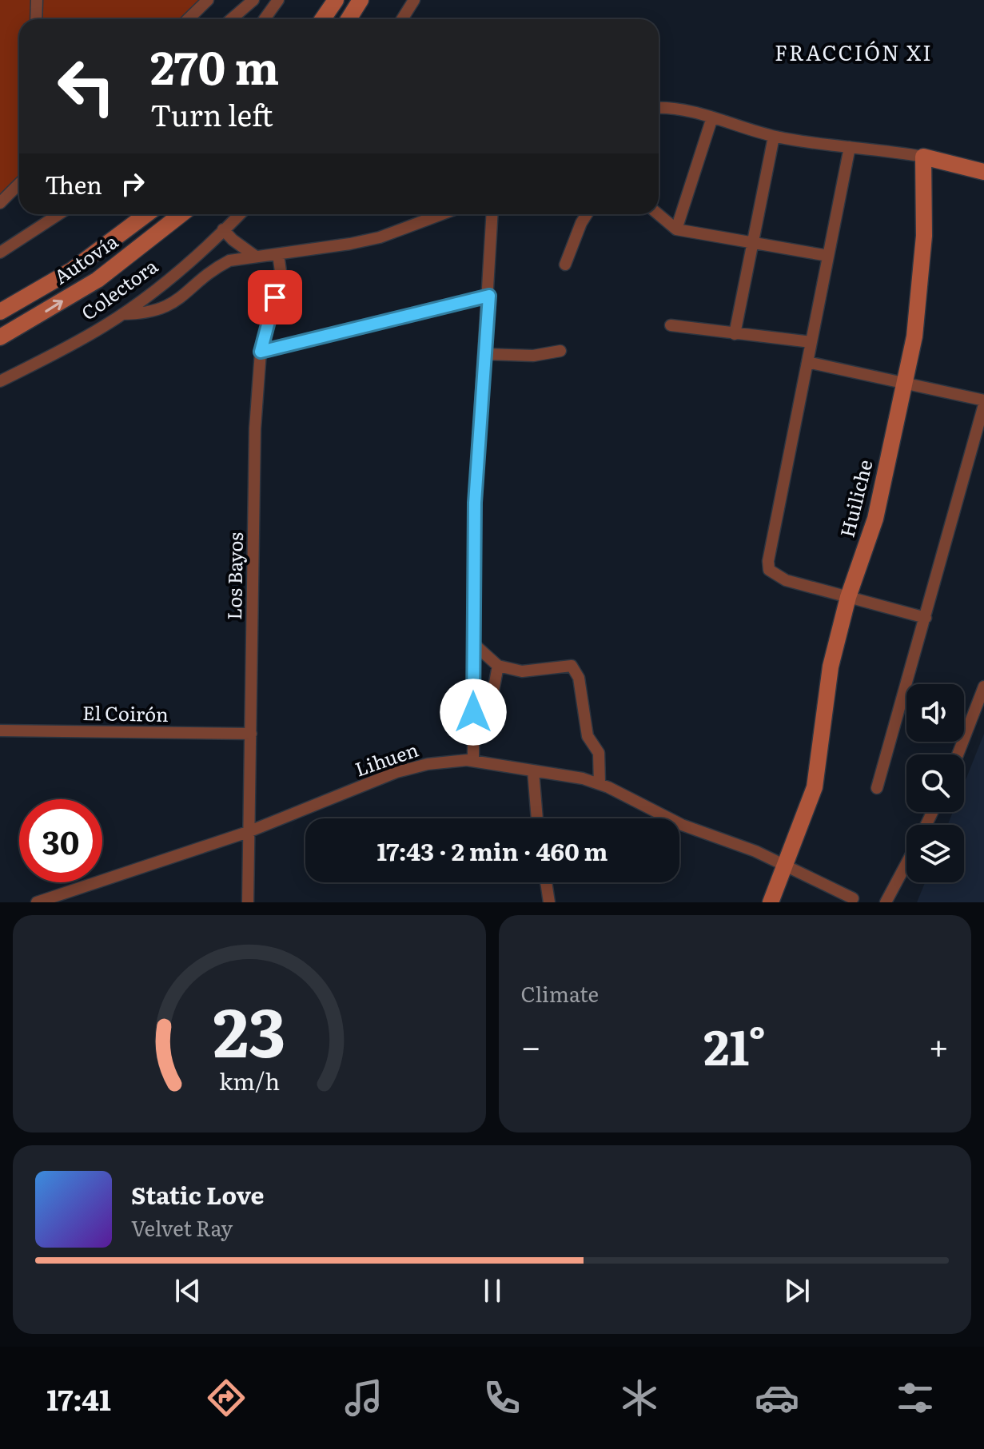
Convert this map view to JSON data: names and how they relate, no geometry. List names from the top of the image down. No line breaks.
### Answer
{"streets":{"street":["Autovía","Colectora","Huiliche","Los Bayos","El Coirón","Lihuen"]},"crossings":[["Huiliche","Lihuen"],["Los Bayos","El Coirón"],["Los Bayos","Lihuen"]],"districts":["FRACCIÓN XI"],"page":{"turn":["270 m","Turn left"],"then":"Then","limit":"30","trip":"17:43 · 2 min · 460 m","tile":"Climate","heat":["−","21°","+"],"song":["Static Love","Velvet Ray"],"tabs":"17:41","gauge":["23","km/h"]}}
